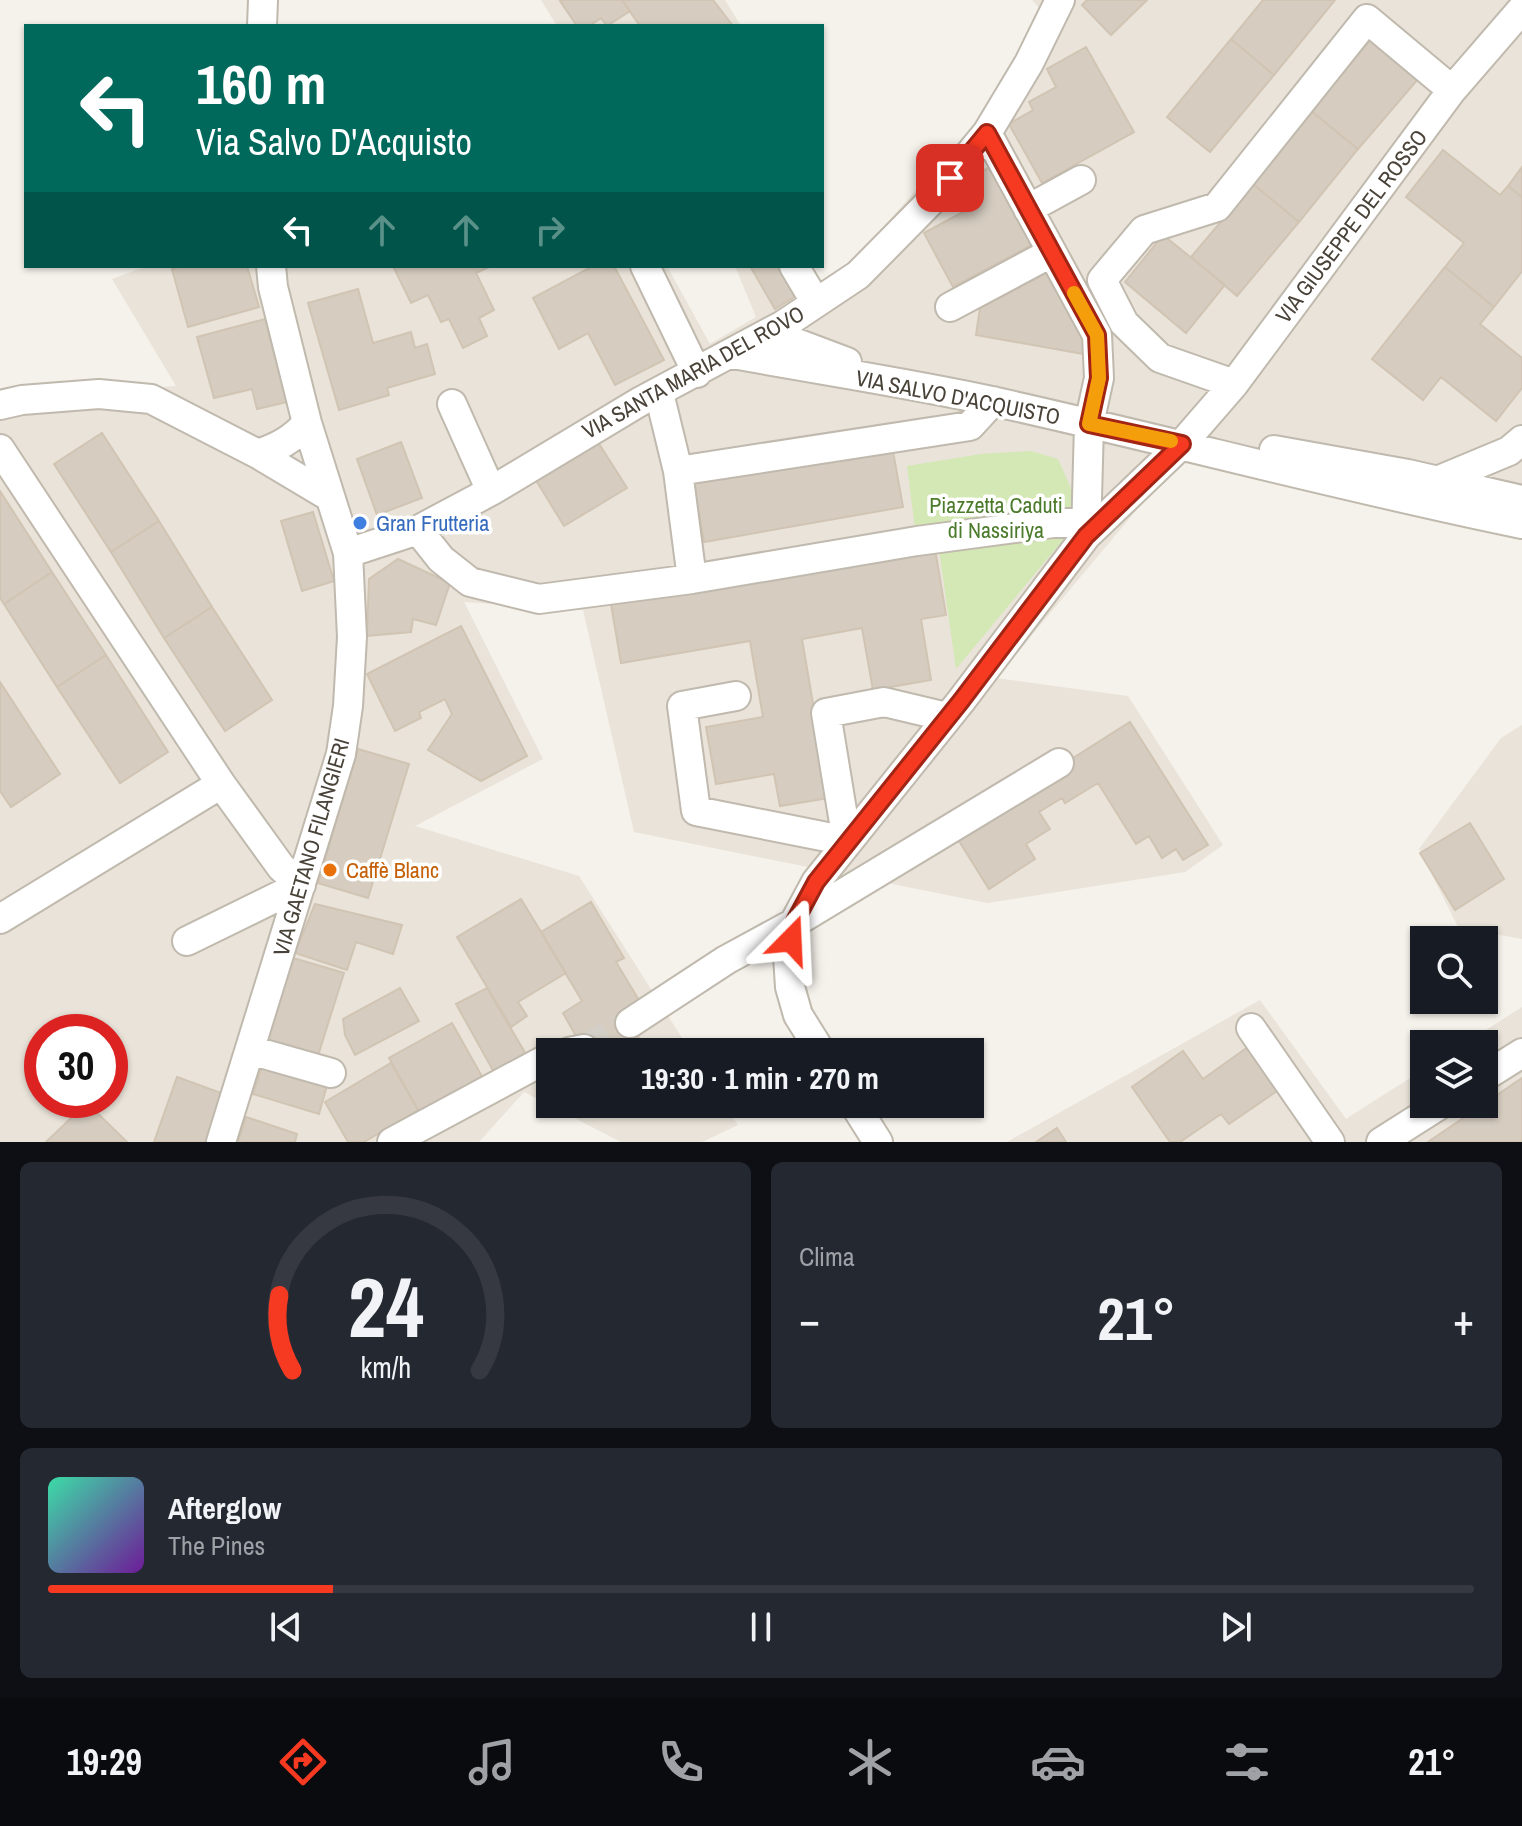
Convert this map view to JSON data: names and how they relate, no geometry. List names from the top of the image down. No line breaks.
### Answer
{"streets":{"street":["VIA GIUSEPPE DEL ROSSO","VIA SANTA MARIA DEL ROVO","VIA SALVO D'ACQUISTO","VIA GAETANO FILANGIERI"]},"crossings":[["VIA GIUSEPPE DEL ROSSO","VIA SALVO D'ACQUISTO"],["VIA SANTA MARIA DEL ROVO","VIA SALVO D'ACQUISTO"],["VIA SANTA MARIA DEL ROVO","VIA GAETANO FILANGIERI"]],"parks":["Piazzetta Caduti di Nassiriya"],"places":["Gran Frutteria","Caffè Blanc"],"page":{"turn":["160 m","Via Salvo D'Acquisto"],"limit":"30","trip":"19:30 · 1 min · 270 m","tile":"Clima","heat":["−","21°","+"],"song":["Afterglow","The Pines"],"tabs":["19:29","21°"],"gauge":["24","km/h"]}}
